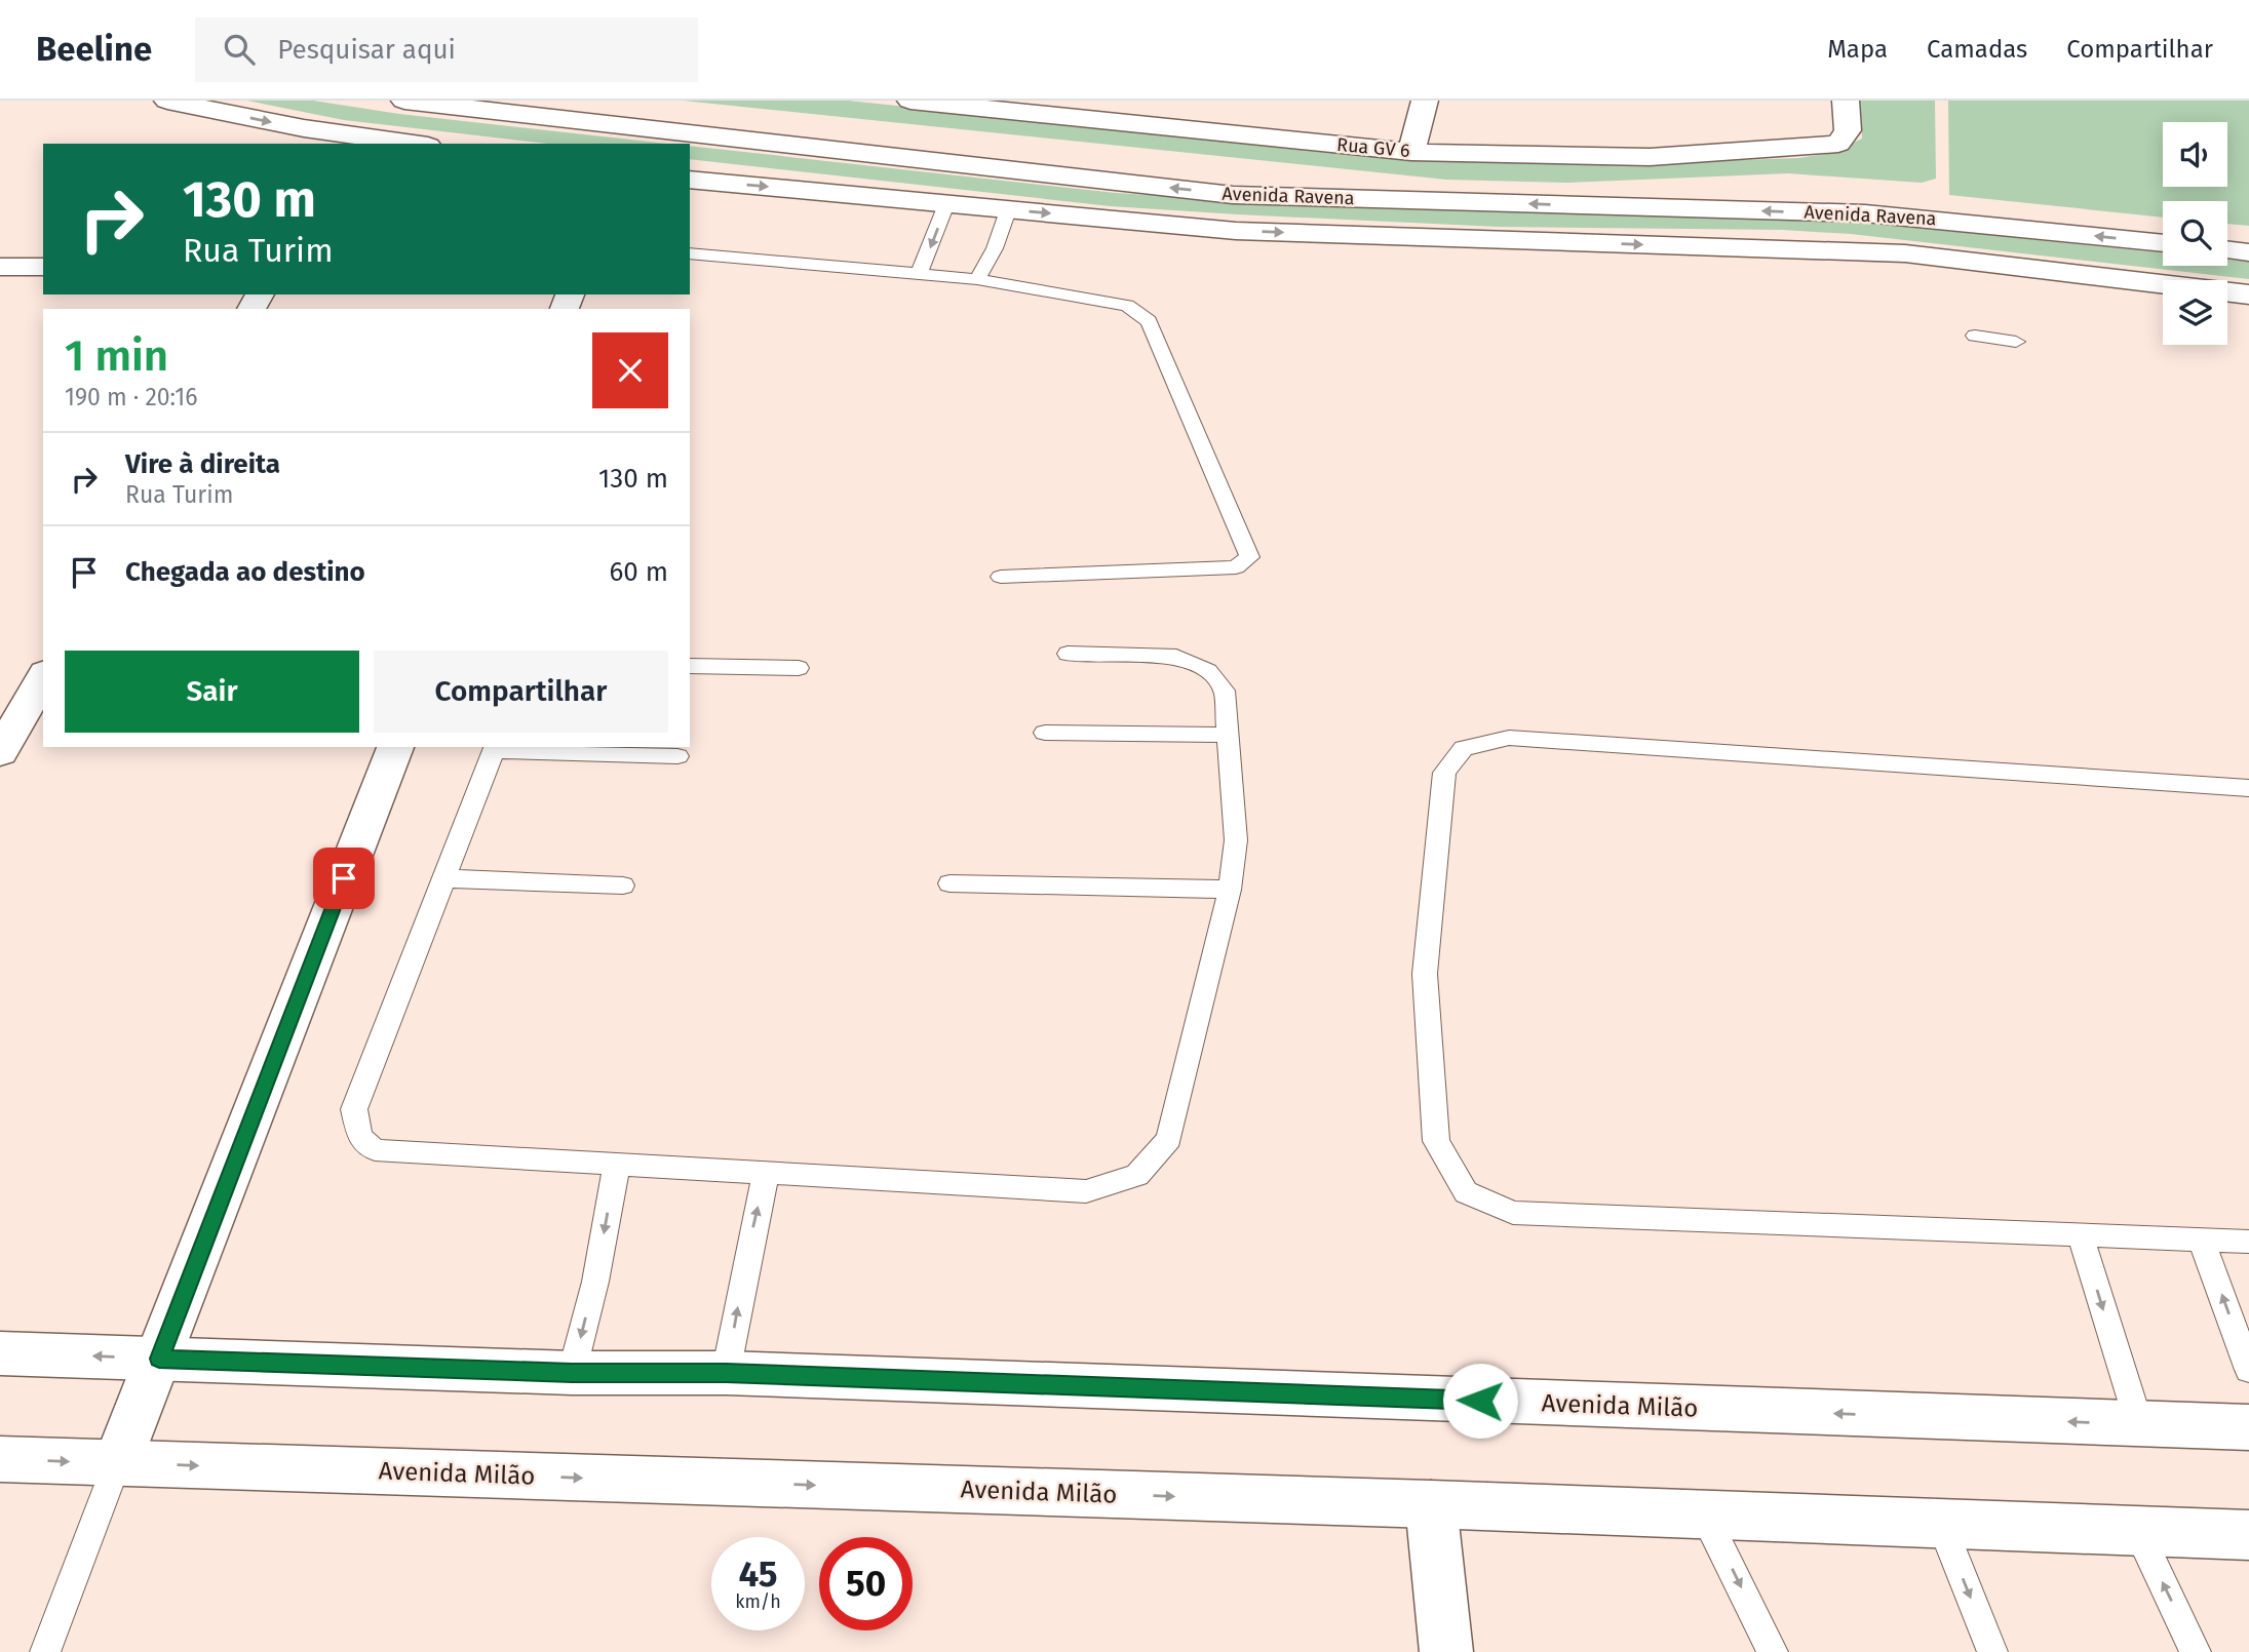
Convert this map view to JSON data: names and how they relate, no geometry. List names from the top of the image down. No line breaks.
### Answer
{"streets":{"street":["Rua GV 6","Avenida Ravena","Avenida Milão"]},"page":{"header":"Beeline","search":"Pesquisar aqui","nav":["Mapa","Camadas","Compartilhar"],"turn":["130 m","Rua Turim"],"heading":["1 min","190 m · 20:16"],"list":[{"name":"Vire à direita","note":"Rua Turim","value":"130 m"},{"name":"Chegada ao destino","value":"60 m"}],"buttons":["Sair","Compartilhar"],"speed":"45 km/h","limit":"50"}}
